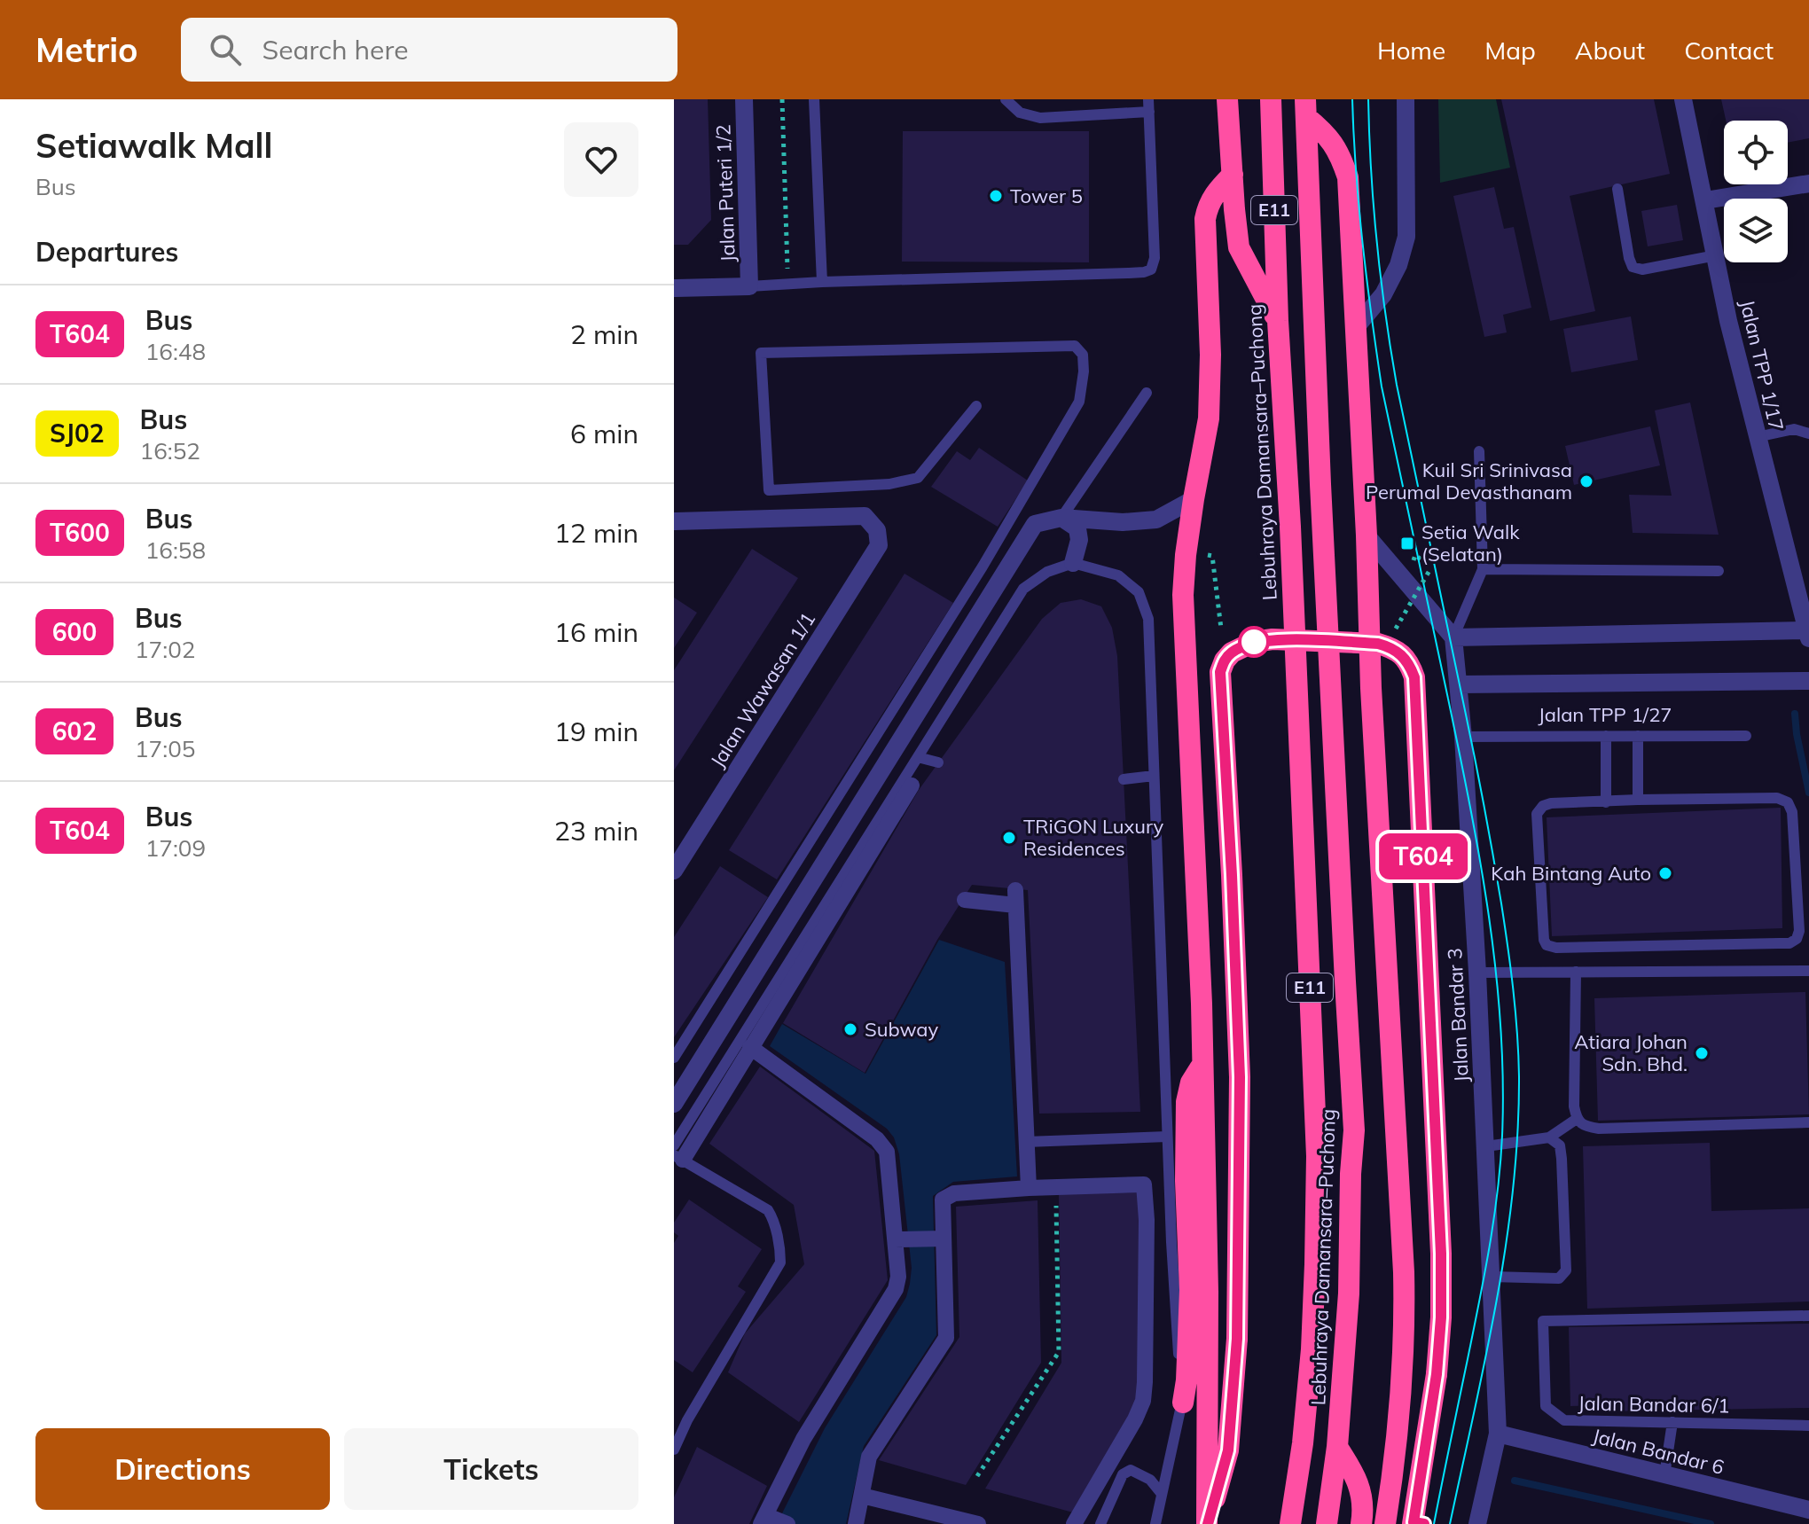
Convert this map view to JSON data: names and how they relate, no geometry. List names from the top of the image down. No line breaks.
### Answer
{"streets":{"highway":["E11","Lebuhraya Damansara–Puchong"],"street":["Jalan Puteri 1/2","Jalan TPP 1/17","Jalan Wawasan 1/1","Jalan Bandar 3","Jalan Bandar 6"],"lane":["Jalan TPP 1/27","Jalan Bandar 6/1"]},"crossings":[["Jalan TPP 1/27","Jalan Bandar 3"],["Jalan Bandar 3","Jalan Bandar 6"]],"places":{"other":["Tower 5","Kuil Sri Srinivasa Perumal Devasthanam","TRiGON Luxury Residences","Kah Bintang Auto","Subway","Atiara Johan Sdn. Bhd."],"transit":["Setia Walk (Selatan)"]},"lines":["bus line T604"],"page":{"header":"Metrio","search":"Search here","nav":["Home","Map","About","Contact"],"heading":[["Setiawalk Mall","Bus"],"Departures"],"on_map":"T604","list":[{"mark":"T604","name":"Bus","note":"16:48","value":"2 min"},{"mark":"SJ02","name":"Bus","note":"16:52","value":"6 min"},{"mark":"T600","name":"Bus","note":"16:58","value":"12 min"},{"mark":"600","name":"Bus","note":"17:02","value":"16 min"},{"mark":"602","name":"Bus","note":"17:05","value":"19 min"},{"mark":"T604","name":"Bus","note":"17:09","value":"23 min"}],"buttons":["Directions","Tickets"]}}
